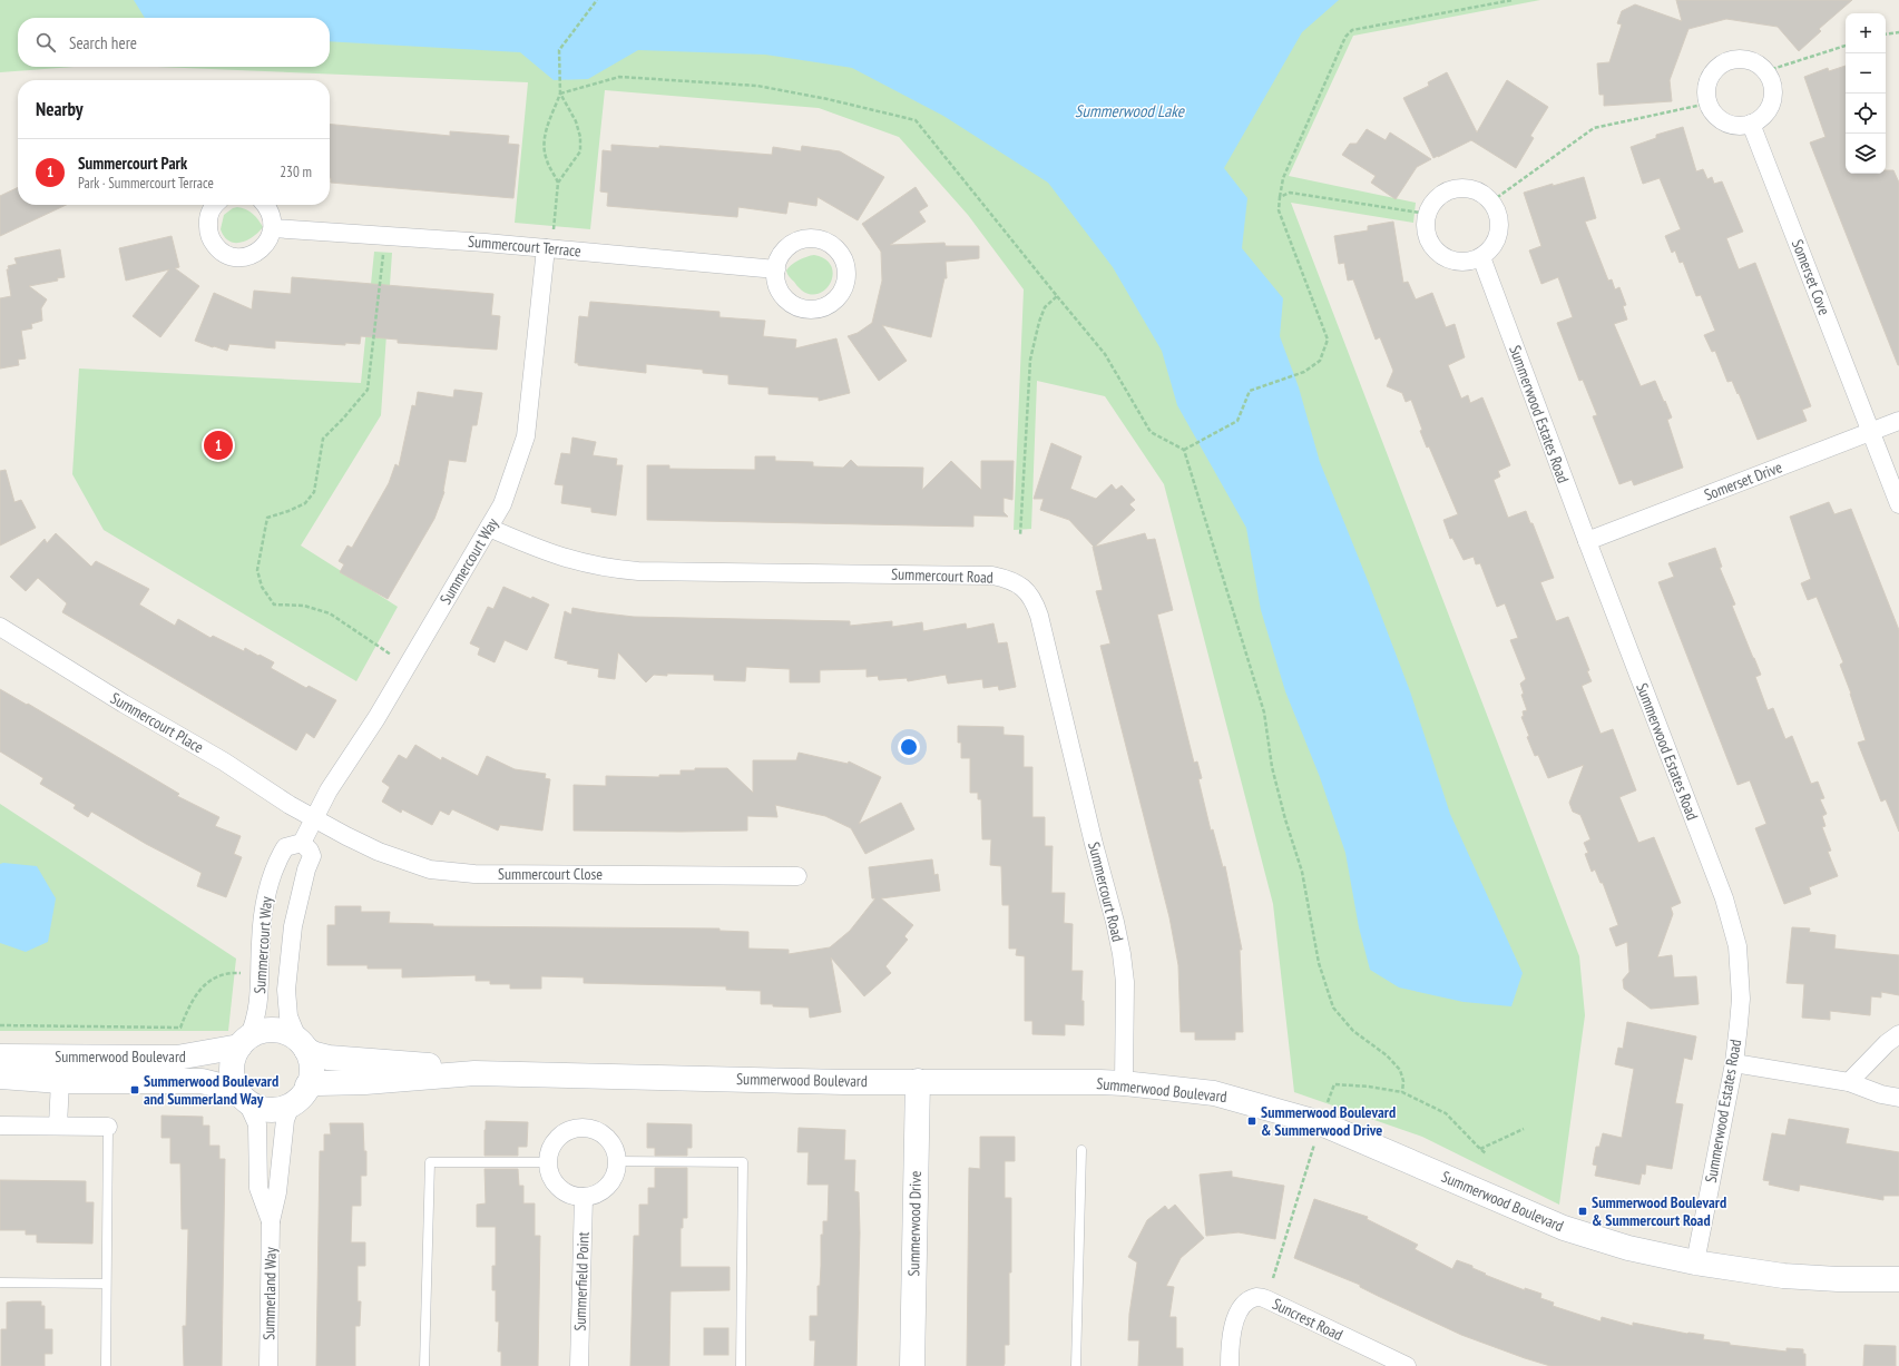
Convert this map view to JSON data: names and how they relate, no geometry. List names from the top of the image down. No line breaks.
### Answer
{"streets":{"street":["Summercourt Terrace","Somerset Cove","Summerwood Estates Road","Somerset Drive","Summercourt Way","Summercourt Road","Summercourt Place","Summercourt Close","Summerwood Boulevard","Summerwood Drive","Summerfield Point","Summerland Way","Suncrest Road"]},"crossings":[["Summercourt Terrace","Summercourt Way"],["Somerset Cove","Somerset Drive"],["Summerwood Estates Road","Somerset Drive"],["Summerwood Estates Road","Summerwood Boulevard"],["Summercourt Way","Summercourt Road"],["Summercourt Way","Summercourt Place"],["Summercourt Way","Summercourt Close"],["Summercourt Way","Summerwood Boulevard"],["Summercourt Way","Summerland Way"],["Summercourt Road","Summerwood Boulevard"],["Summercourt Place","Summercourt Close"],["Summerwood Boulevard","Summerwood Drive"],["Summerwood Boulevard","Summerland Way"]],"water":["Summerwood Lake"],"places":{"transit":["Summerwood Boulevard and Summerland Way","Summerwood Boulevard & Summerwood Drive","Summerwood Boulevard & Summercourt Road"]},"page":{"map_buttons":["+","−"],"search":"Search here","heading":"Nearby","list":[{"mark":"1","name":"Summercourt Park","note":"Park · Summercourt Terrace","value":"230 m"}],"pins":"1"}}
